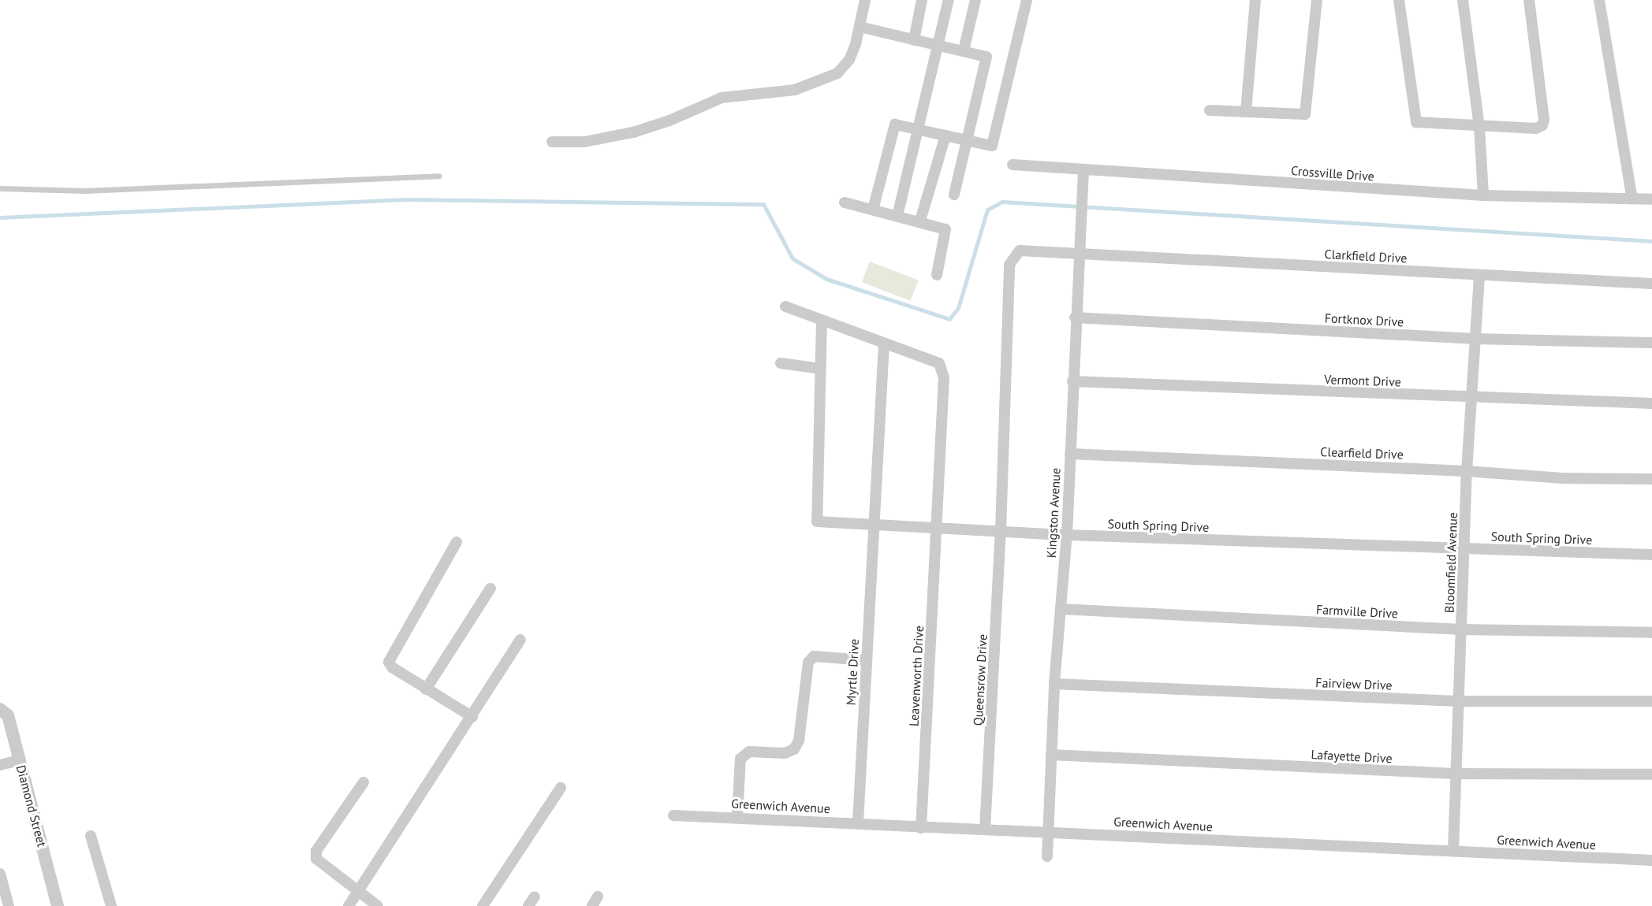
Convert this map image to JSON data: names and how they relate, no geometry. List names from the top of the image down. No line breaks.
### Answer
{"streets":{"street":["Crossville Drive","Clarkfield Drive","Fortknox Drive","Vermont Drive","Clearfield Drive","Kingston Avenue","South Spring Drive","Bloomfield Avenue","Farmville Drive","Myrtle Drive","Leavenworth Drive","Queensrow Drive","Fairview Drive","Lafayette Drive","Diamond Street","Greenwich Avenue"]},"crossings":[["Crossville Drive","Kingston Avenue"],["Clarkfield Drive","Kingston Avenue"],["Clarkfield Drive","South Spring Drive"],["Clarkfield Drive","Bloomfield Avenue"],["Clarkfield Drive","Queensrow Drive"],["Fortknox Drive","Kingston Avenue"],["Fortknox Drive","Bloomfield Avenue"],["Vermont Drive","Kingston Avenue"],["Vermont Drive","Bloomfield Avenue"],["Clearfield Drive","Kingston Avenue"],["Clearfield Drive","Bloomfield Avenue"],["Kingston Avenue","South Spring Drive"],["Kingston Avenue","Farmville Drive"],["Kingston Avenue","Fairview Drive"],["Kingston Avenue","Lafayette Drive"],["Kingston Avenue","Greenwich Avenue"],["South Spring Drive","Bloomfield Avenue"],["South Spring Drive","Myrtle Drive"],["South Spring Drive","Leavenworth Drive"],["South Spring Drive","Queensrow Drive"],["Bloomfield Avenue","Farmville Drive"],["Bloomfield Avenue","Fairview Drive"],["Bloomfield Avenue","Lafayette Drive"],["Bloomfield Avenue","Greenwich Avenue"],["Myrtle Drive","Leavenworth Drive"],["Myrtle Drive","Greenwich Avenue"],["Leavenworth Drive","Greenwich Avenue"],["Queensrow Drive","Greenwich Avenue"]]}
